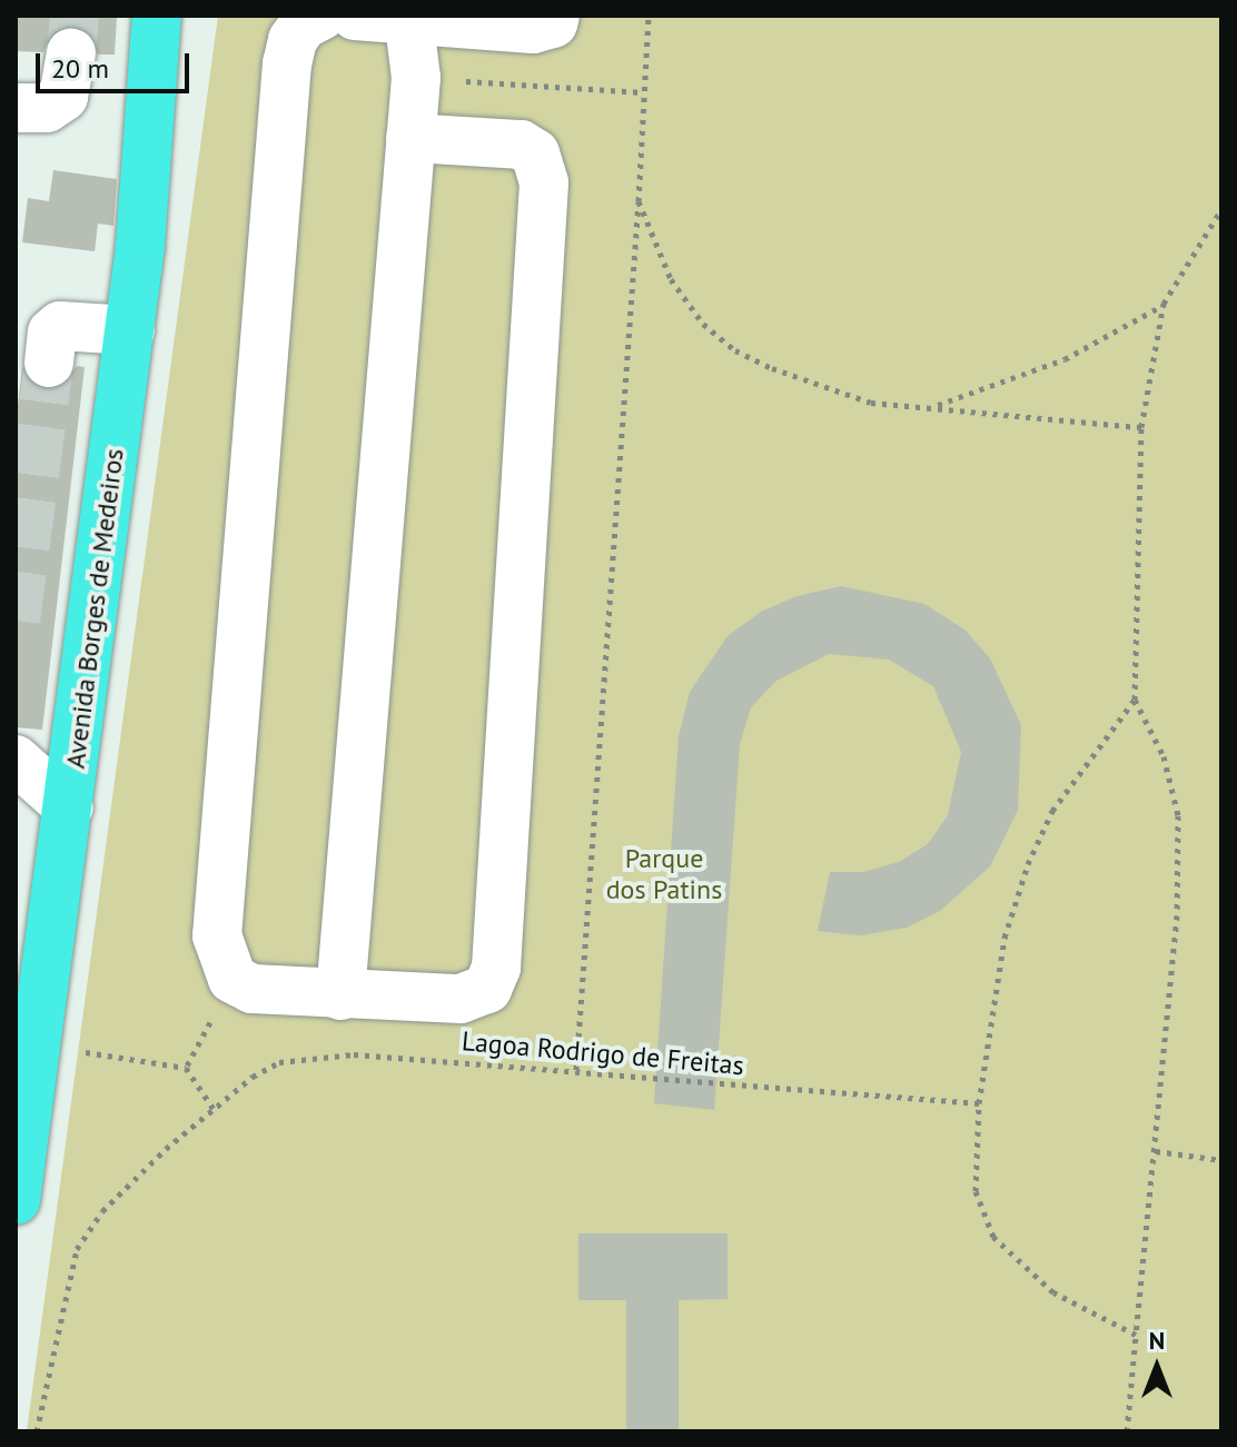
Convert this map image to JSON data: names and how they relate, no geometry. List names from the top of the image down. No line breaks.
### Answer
{"streets":{"highway":["Avenida Borges de Medeiros"],"path":["Lagoa Rodrigo de Freitas"]},"parks":["Parque dos Patins"],"scale_bar":"20 m","north":"top"}
